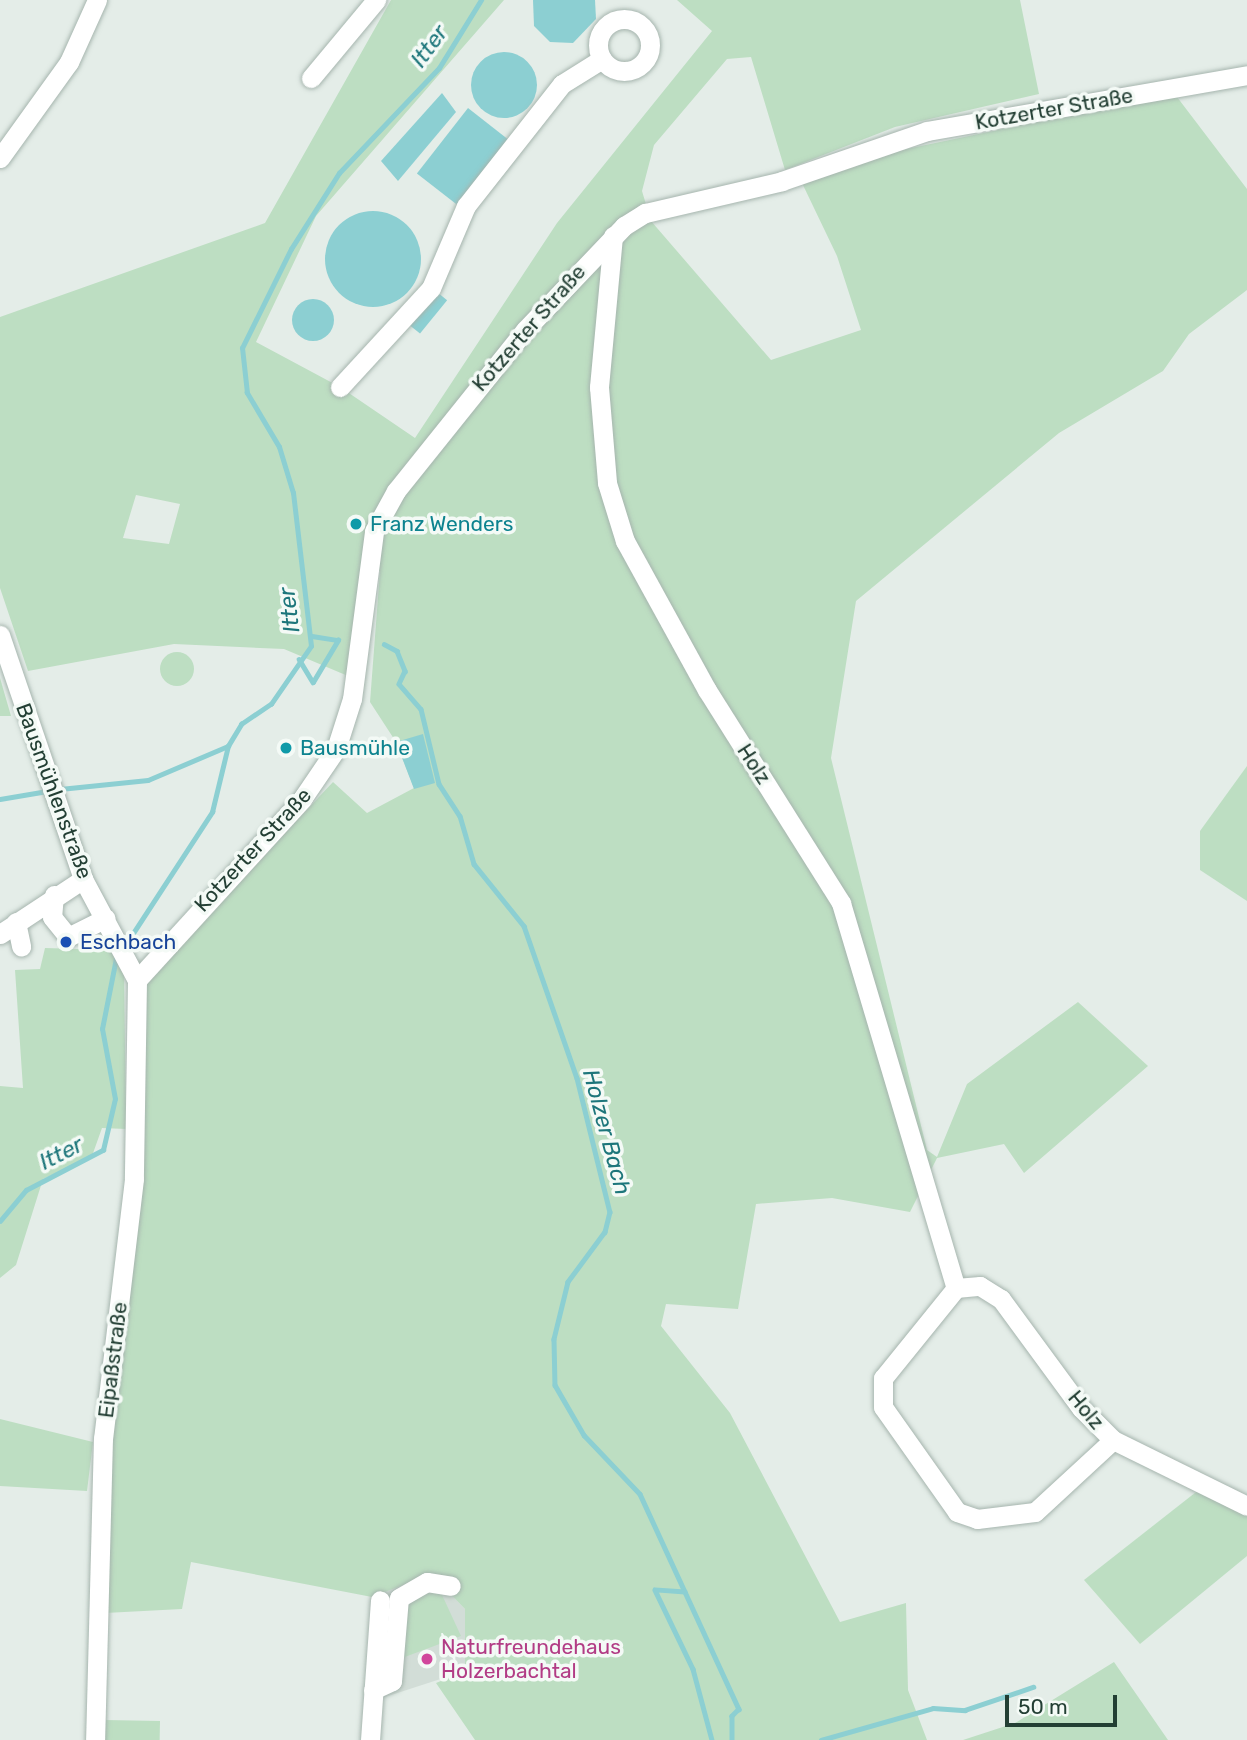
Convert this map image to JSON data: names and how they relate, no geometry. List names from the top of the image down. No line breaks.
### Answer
{"streets":{"street":["Kotzerter Straße","Holz","Bausmühlenstraße","Eipaßstraße"]},"crossings":[["Kotzerter Straße","Holz"],["Kotzerter Straße","Bausmühlenstraße"],["Kotzerter Straße","Eipaßstraße"],["Bausmühlenstraße","Eipaßstraße"]],"water":["Itter","Holzer Bach"],"places":["Franz Wenders","Bausmühle","Eschbach","Naturfreundehaus Holzerbachtal"],"scale_bar":"50 m"}
